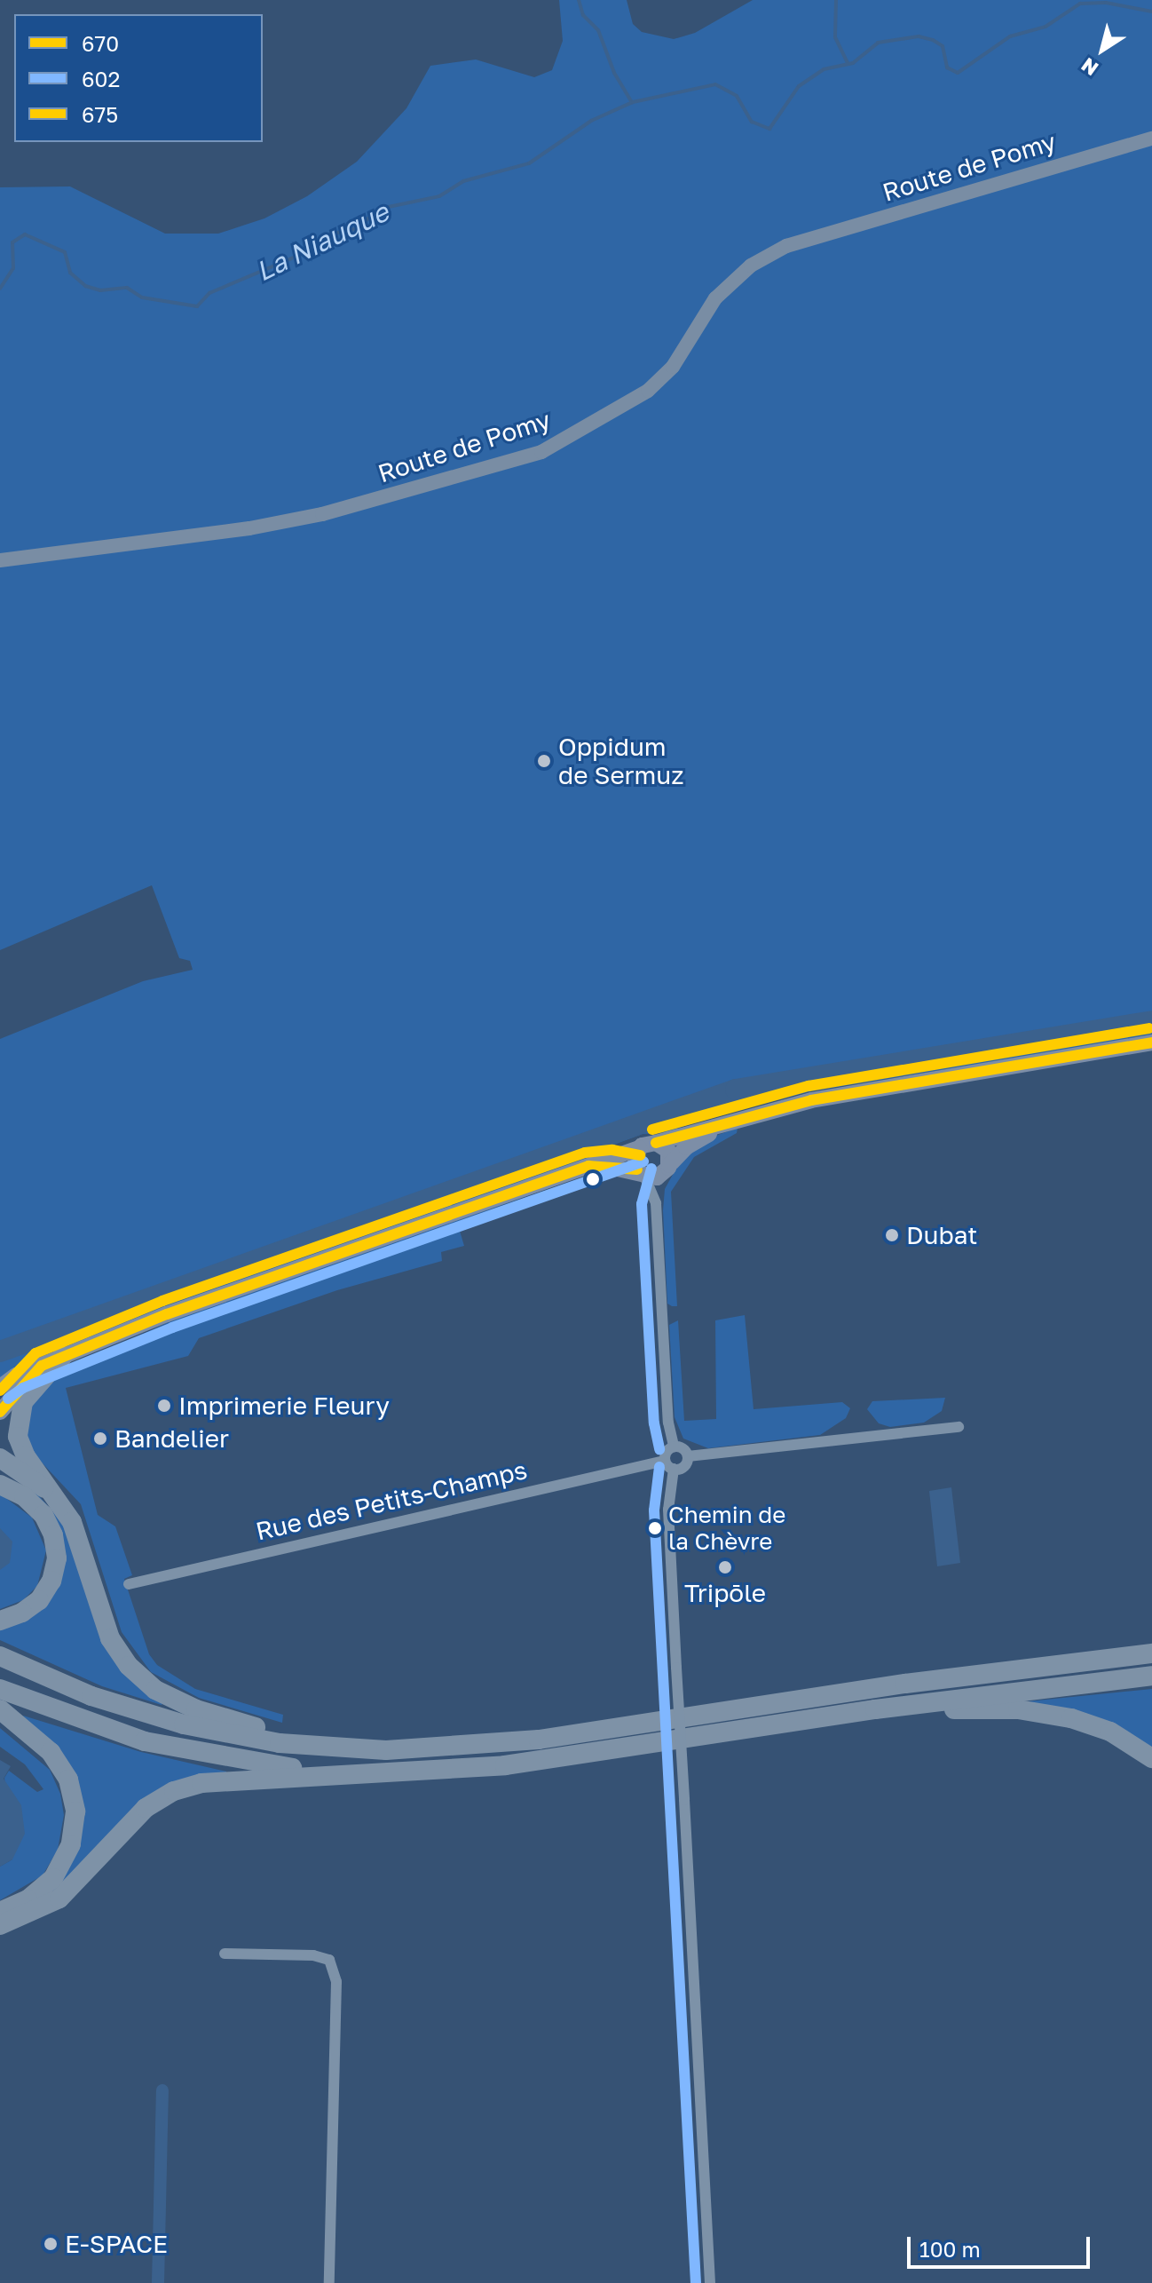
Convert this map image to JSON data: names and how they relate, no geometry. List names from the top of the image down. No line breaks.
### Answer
{"streets":{"street":["Route de Pomy","Rue des Petits-Champs"]},"water":["La Niauque"],"places":["Oppidum de Sermuz","Dubat","Imprimerie Fleury","Bandelier","Chemin de la Chèvre","Tripōle","E-SPACE"],"lines":["transit line 675","transit line 670","transit line 602"],"legend":["670","602","675"],"scale_bar":"100 m","north":"bottom left"}
